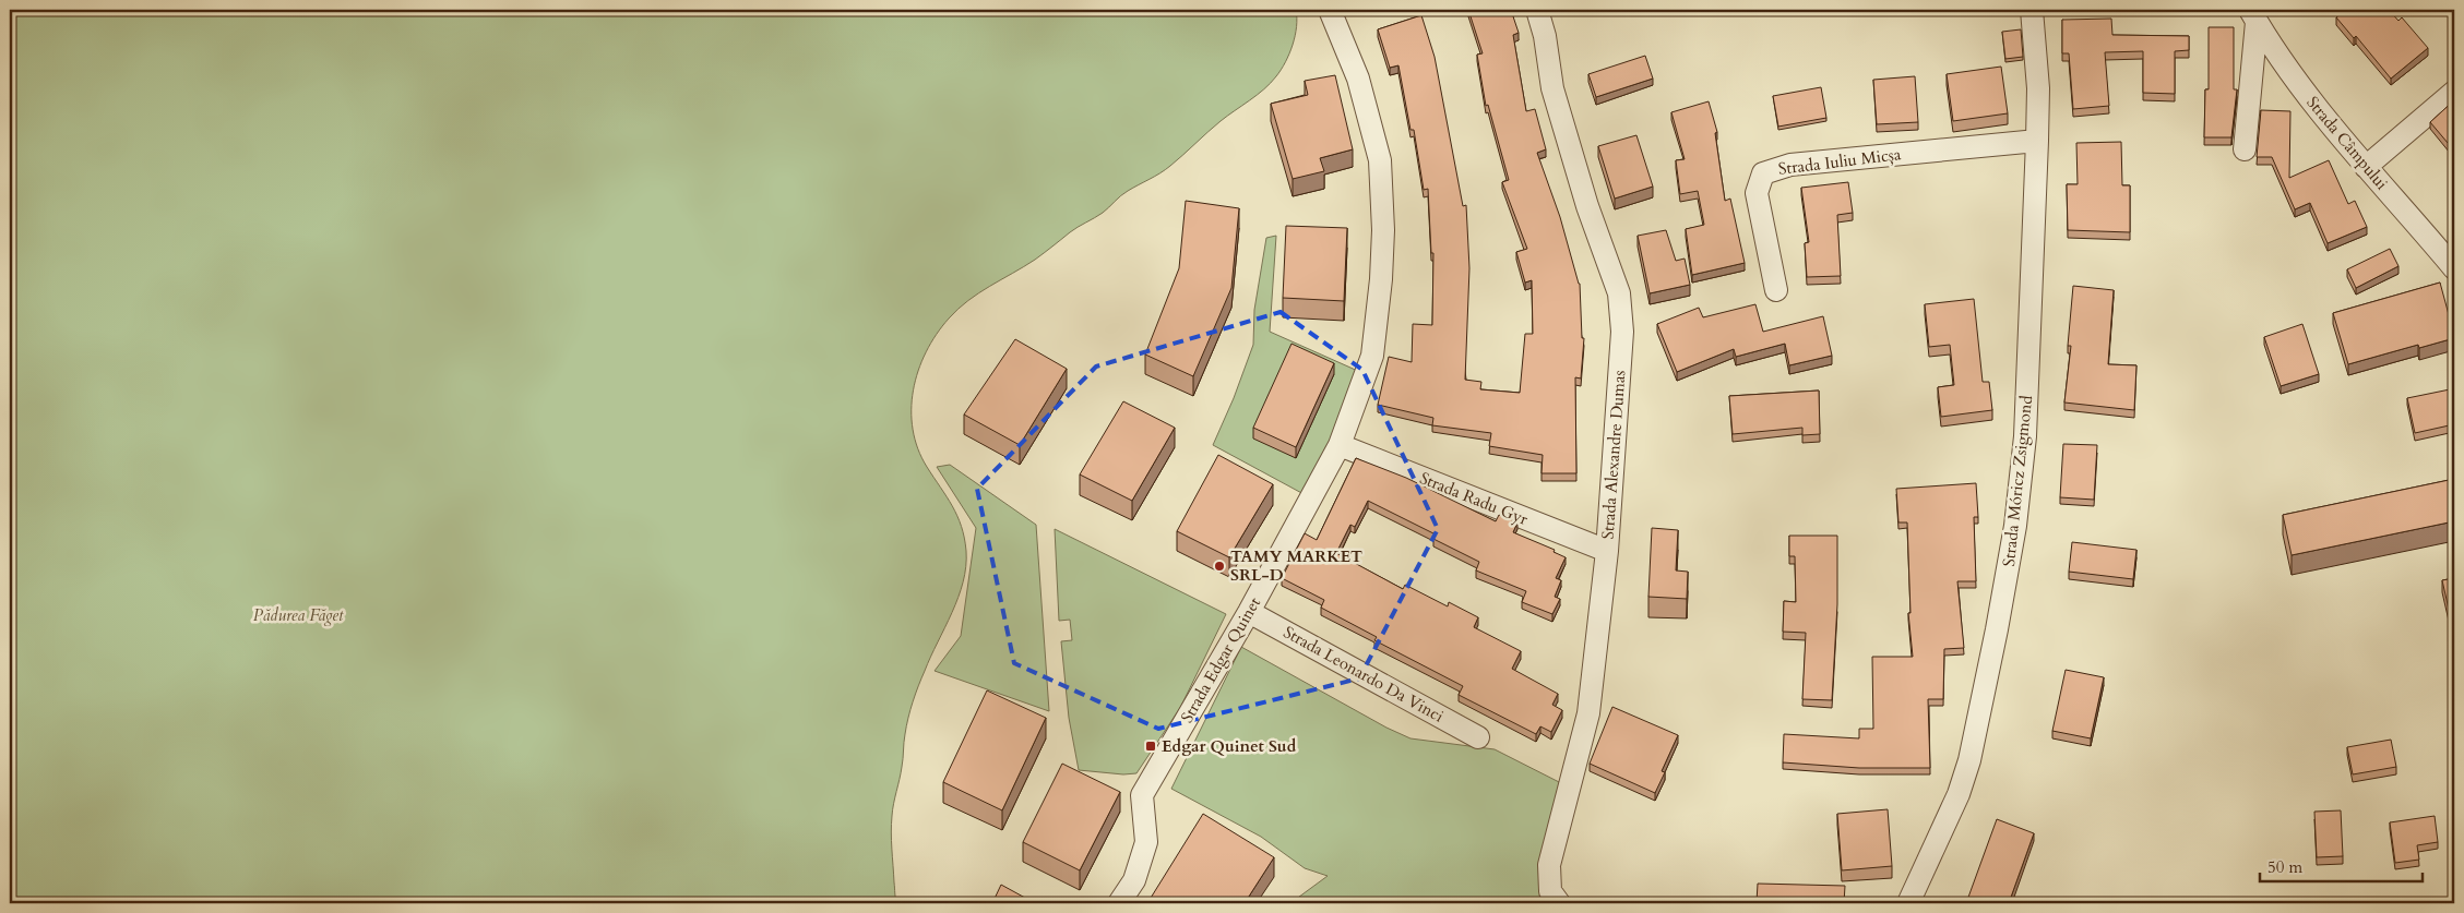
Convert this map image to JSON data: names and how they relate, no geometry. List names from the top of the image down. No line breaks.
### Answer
{"streets":{"street":["Strada Câmpului","Strada Iuliu Micșa","Strada Alexandre Dumas","Strada Móricz Zsigmond","Strada Radu Gyr","Strada Edgar Quinet","Strada Leonardo Da Vinci"]},"crossings":[["Strada Iuliu Micșa","Strada Móricz Zsigmond"],["Strada Alexandre Dumas","Strada Radu Gyr"],["Strada Radu Gyr","Strada Edgar Quinet"],["Strada Edgar Quinet","Strada Leonardo Da Vinci"]],"parks":["Pădurea Făget"],"places":{"other":["TAMY MARKET SRL-D"],"transit":["Edgar Quinet Sud"]},"scale_bar":"50 m"}
